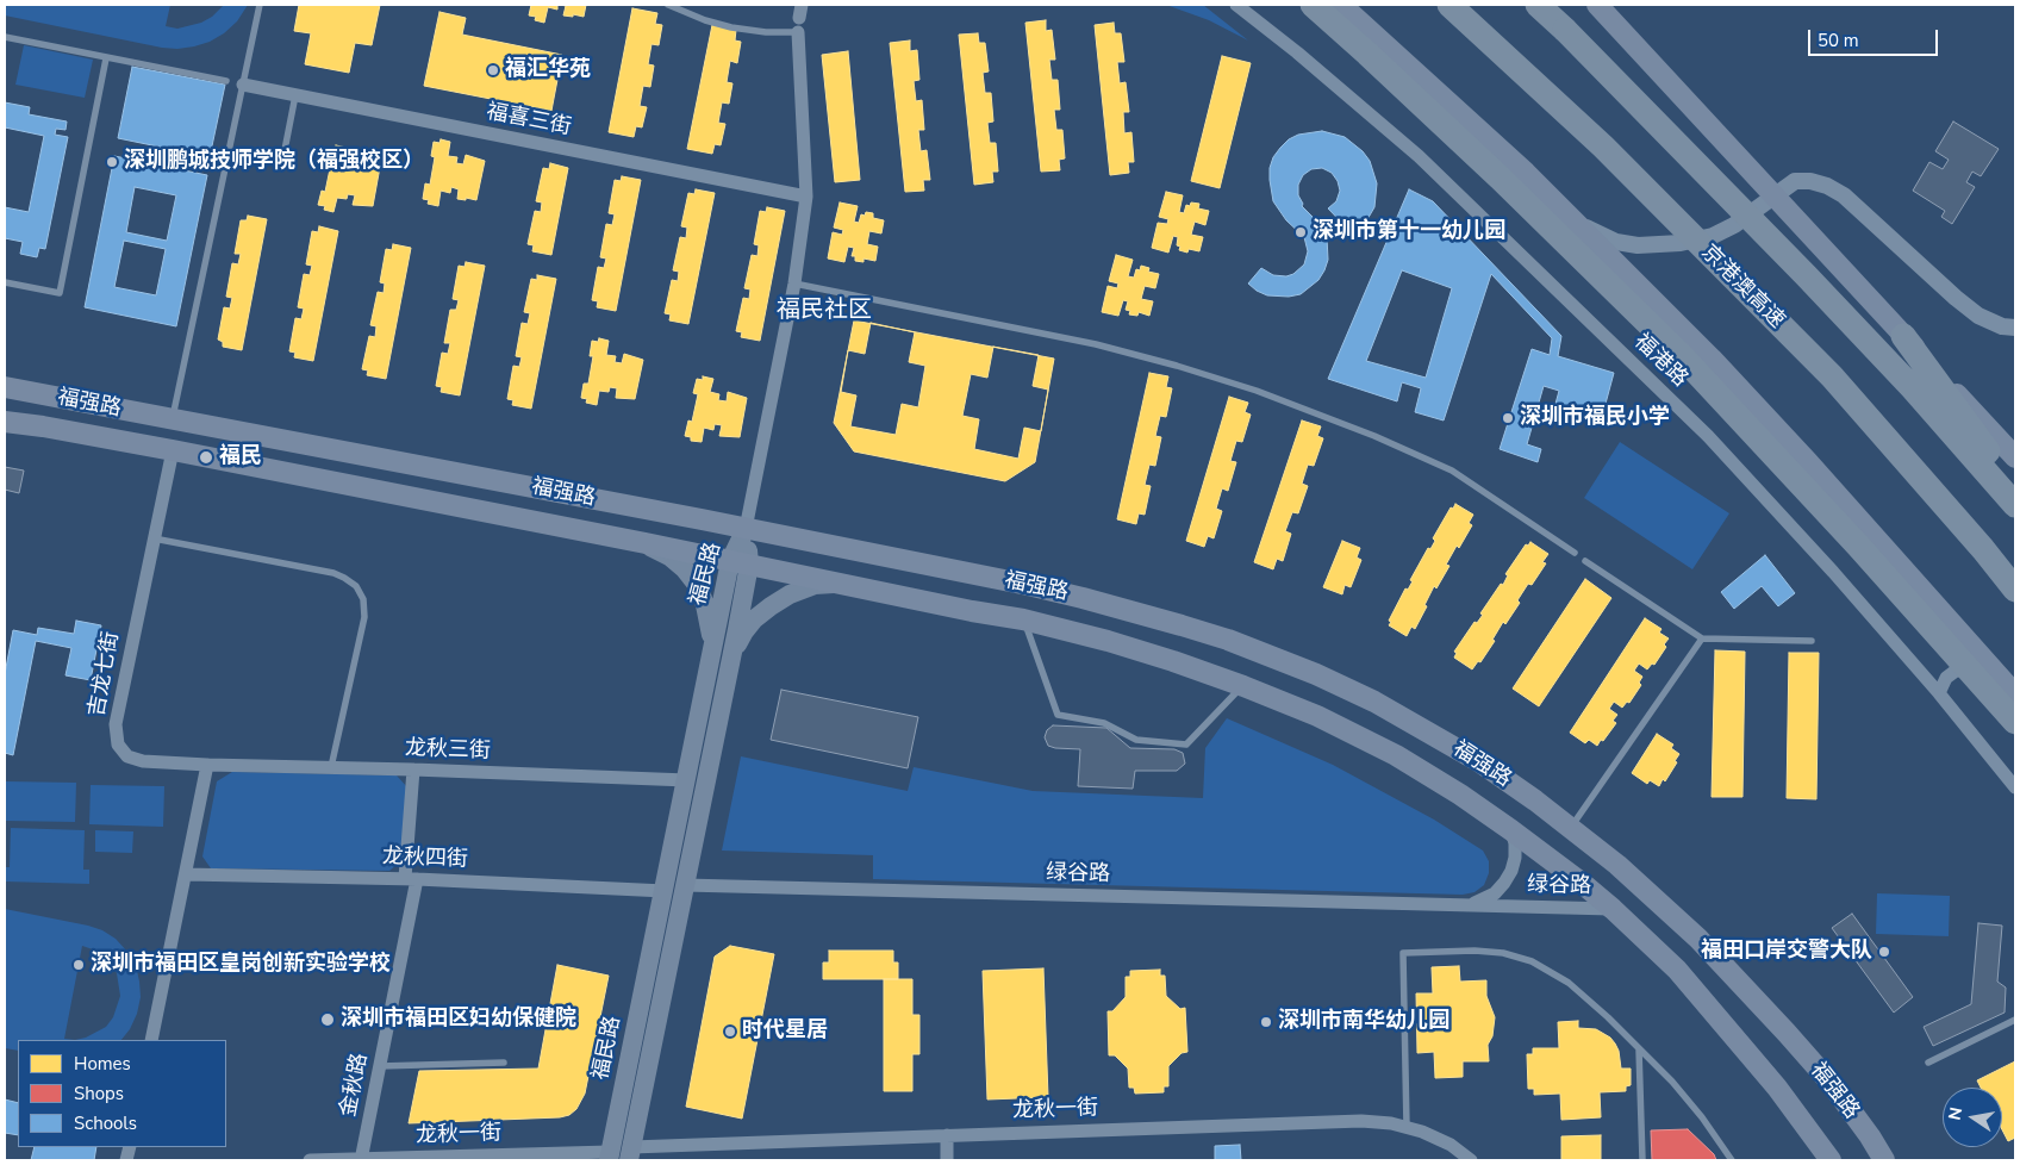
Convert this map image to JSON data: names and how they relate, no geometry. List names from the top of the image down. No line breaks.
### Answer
{"streets":{"highway":["京港澳高速"],"main road":["福强路","福民路"],"street":["福喜三街","福港路","吉龙七街","龙秋三街","龙秋四街","绿谷路","金秋路","龙秋一街"]},"crossings":[["福强路","福民路"],["福强路","吉龙七街"],["福强路","绿谷路"],["福民路","龙秋三街"],["福民路","龙秋四街"],["福民路","绿谷路"],["福民路","龙秋一街"],["吉龙七街","龙秋三街"],["龙秋三街","金秋路"],["龙秋四街","金秋路"],["金秋路","龙秋一街"]],"districts":["福民社区"],"places":["福汇华苑","深圳鹏城技师学院（福强校区）","深圳市第十一幼儿园","深圳市福民小学","福民","福田口岸交警大队","深圳市福田区皇岗创新实验学校","深圳市福田区妇幼保健院","深圳市南华幼儿园","时代星居"],"legend":["Homes","Shops","Schools"],"scale_bar":"50 m","north":"left"}
